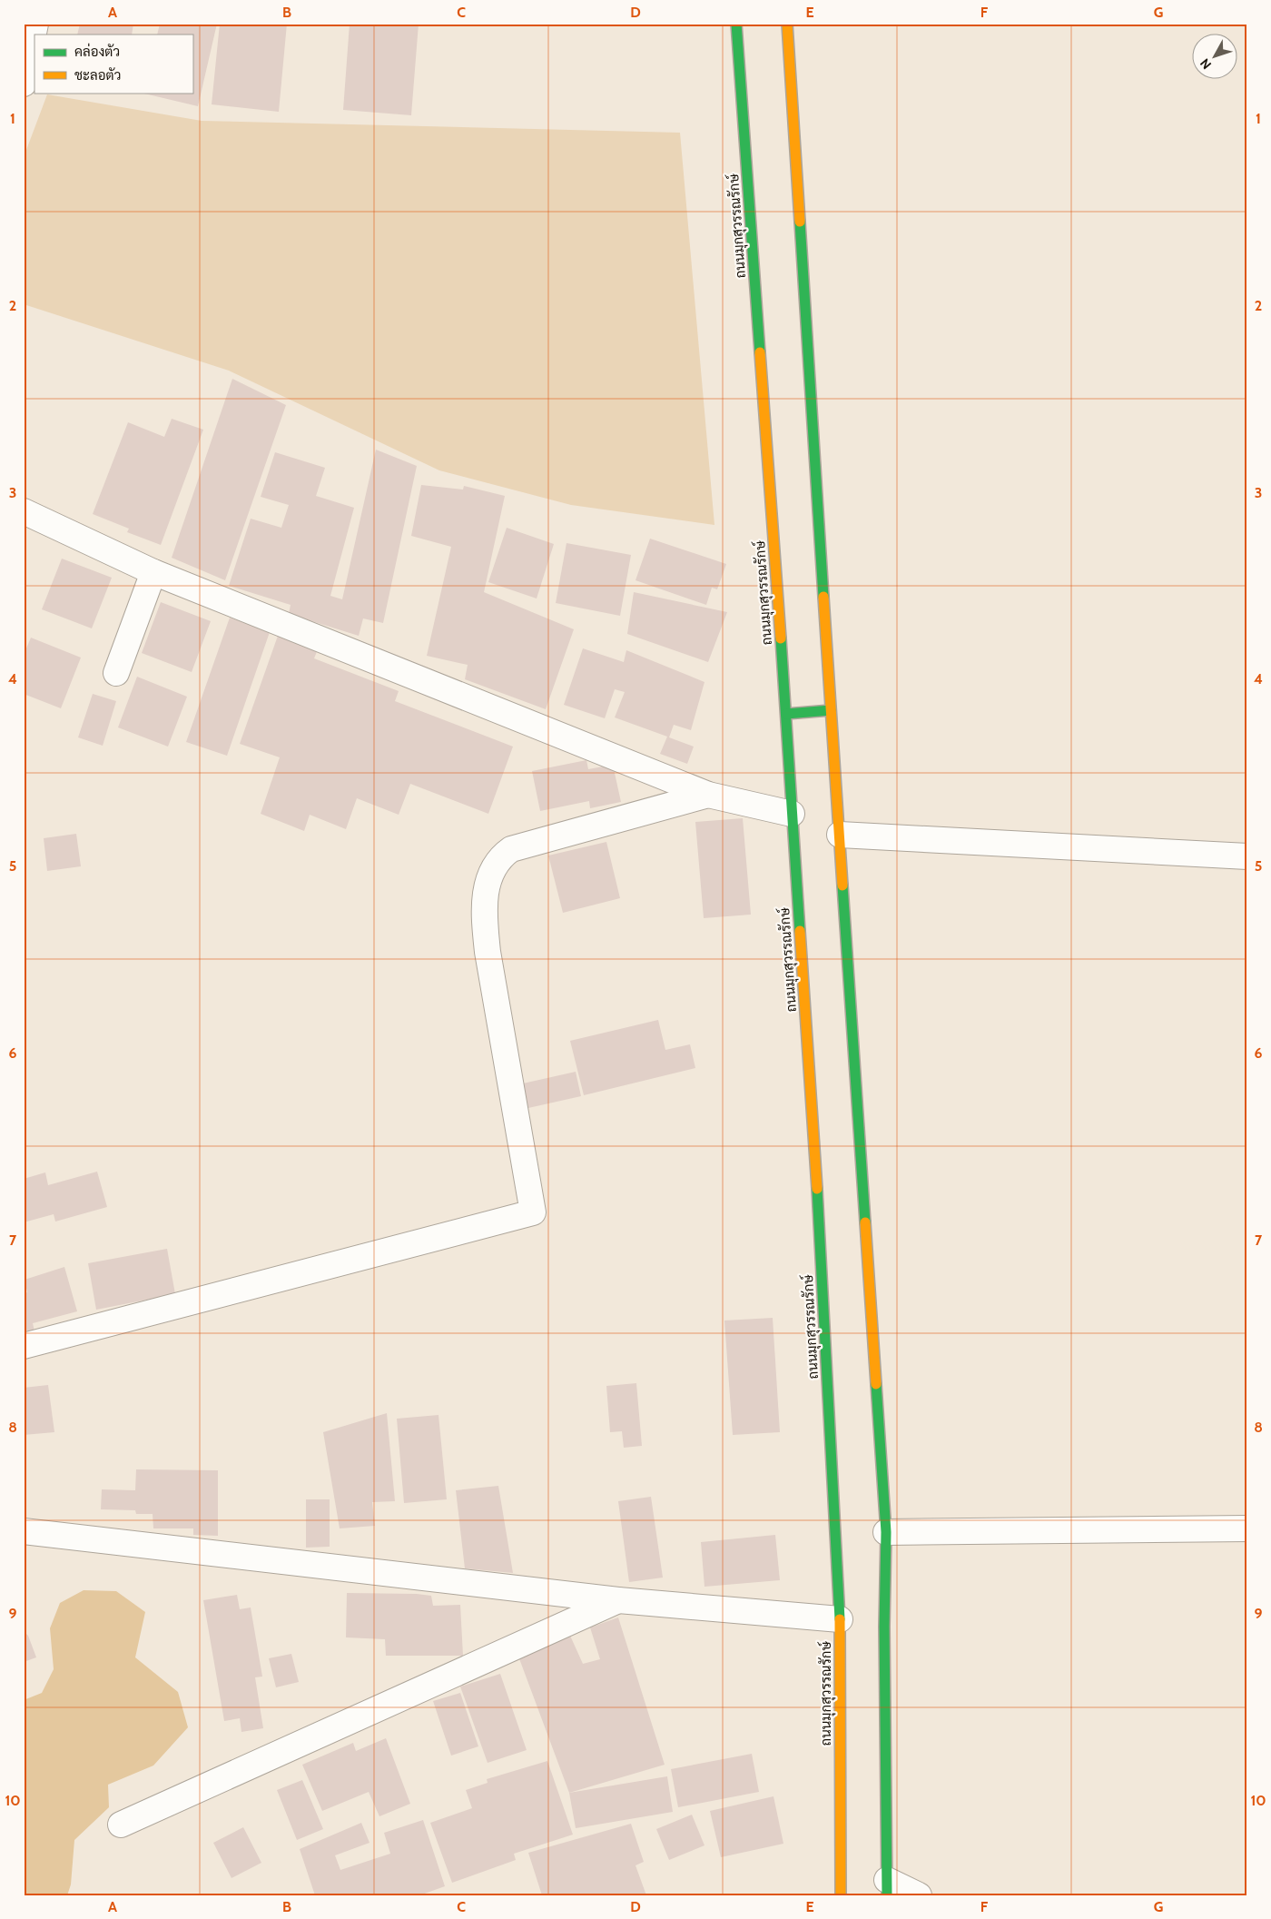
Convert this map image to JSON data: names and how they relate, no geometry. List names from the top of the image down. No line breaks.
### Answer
{"streets":{"main road":["ถนนมุกสุวรรณรักษ์"]},"legend":["คล่องตัว","ชะลอตัว"],"north":"bottom left","grid":{"columns":["A","B","C","D","E","F","G"],"rows":["1","2","3","4","5","6","7","8","9","10"]}}
